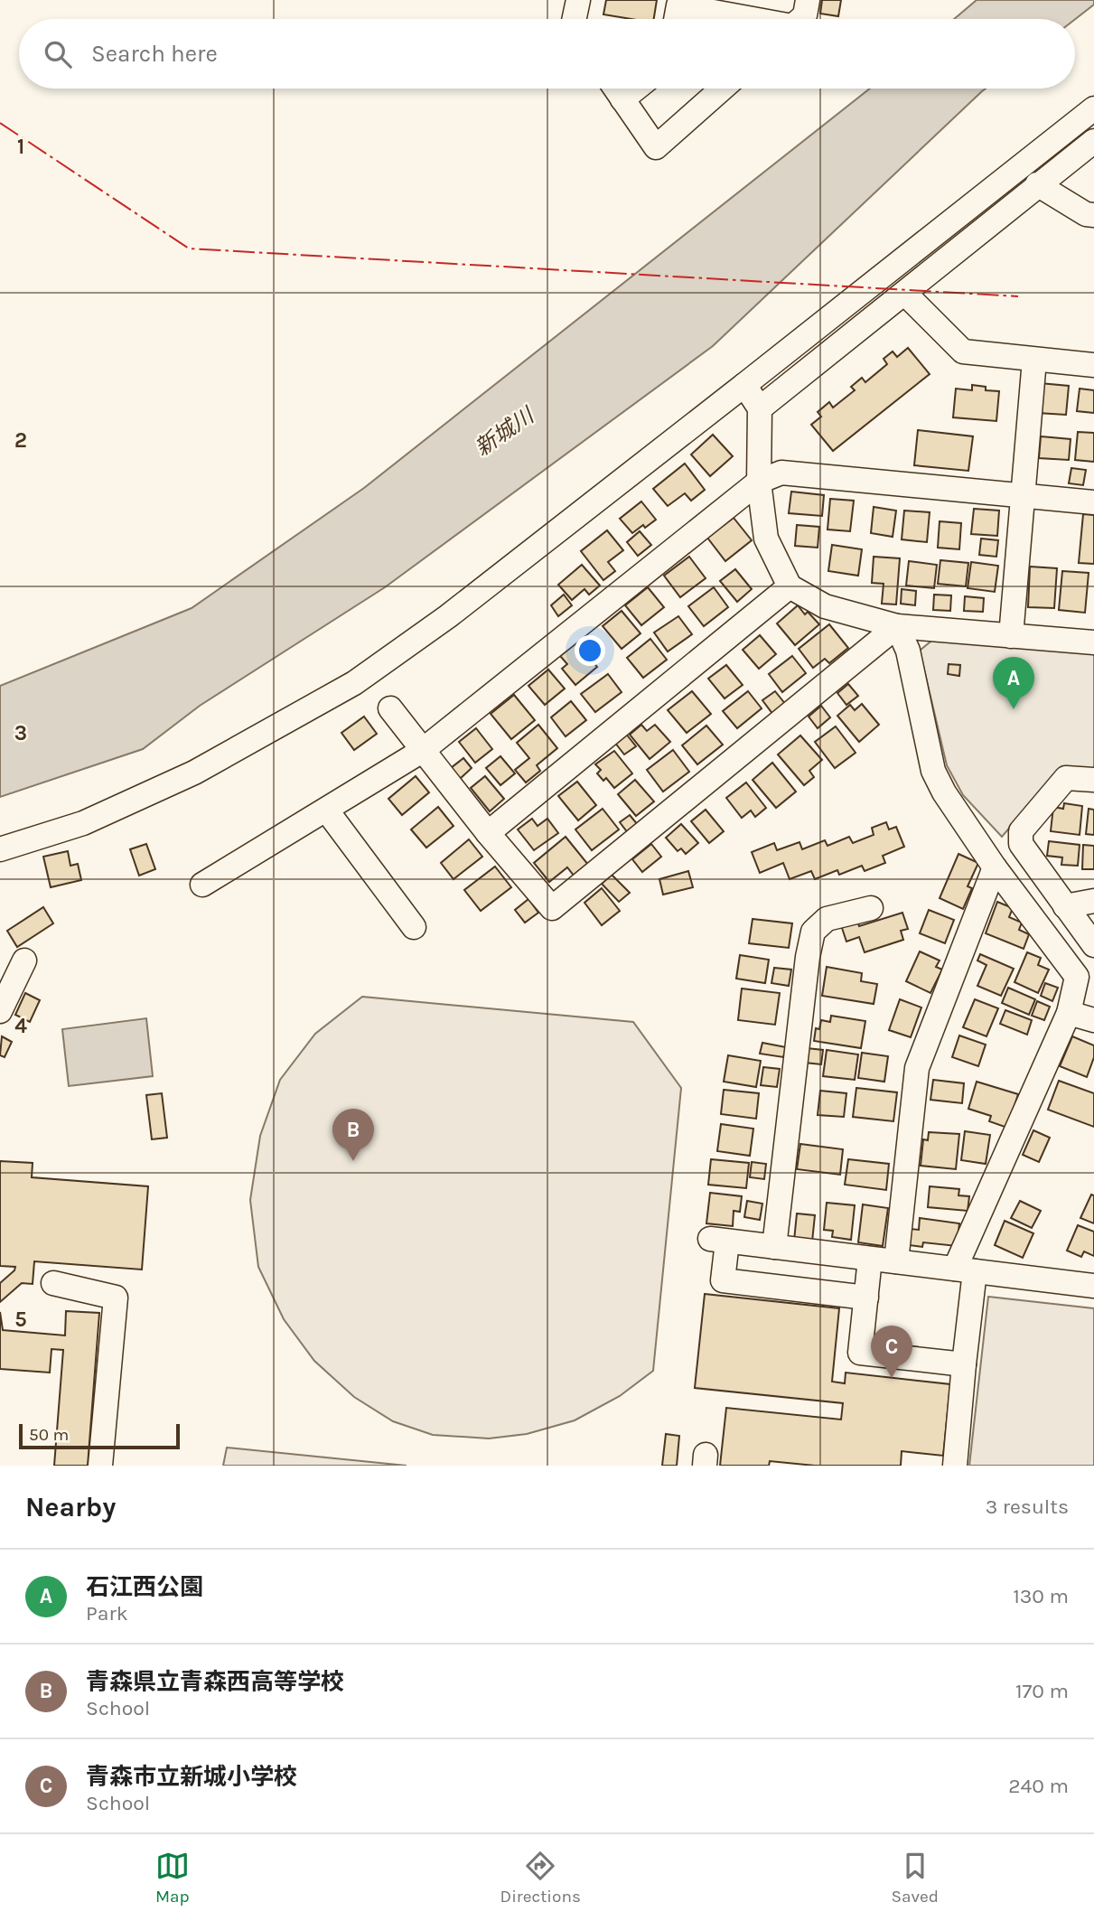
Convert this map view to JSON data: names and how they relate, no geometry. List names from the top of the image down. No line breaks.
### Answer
{"water":["新城川"],"scale_bar":"50 m","page":{"search":"Search here","pins":["A","B","C"],"scale":"50 m","heading":["Nearby","3 results"],"list":[{"mark":"A","name":"石江西公園","note":"Park","value":"130 m"},{"mark":"B","name":"青森県立青森西高等学校","note":"School","value":"170 m"},{"mark":"C","name":"青森市立新城小学校","note":"School","value":"240 m"}],"nav":["Map","Directions","Saved"]},"grid":{"rows":["1","2","3","4","5"]}}
